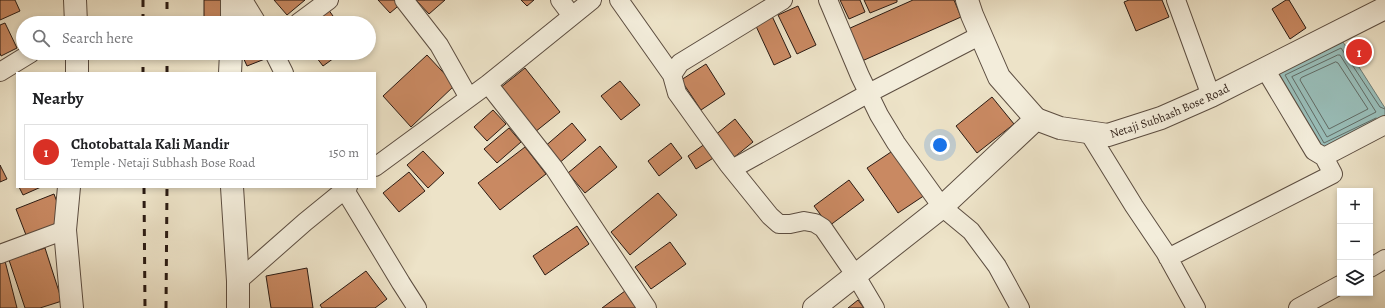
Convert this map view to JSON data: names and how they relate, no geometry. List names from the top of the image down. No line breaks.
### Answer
{"streets":{"street":["Netaji Subhash Bose Road"]},"page":{"search":"Search here","pins":"1","heading":"Nearby","list":[{"mark":"1","name":"Chotobattala Kali Mandir","note":"Temple · Netaji Subhash Bose Road","value":"150 m"}],"map_buttons":["+","−"]}}
